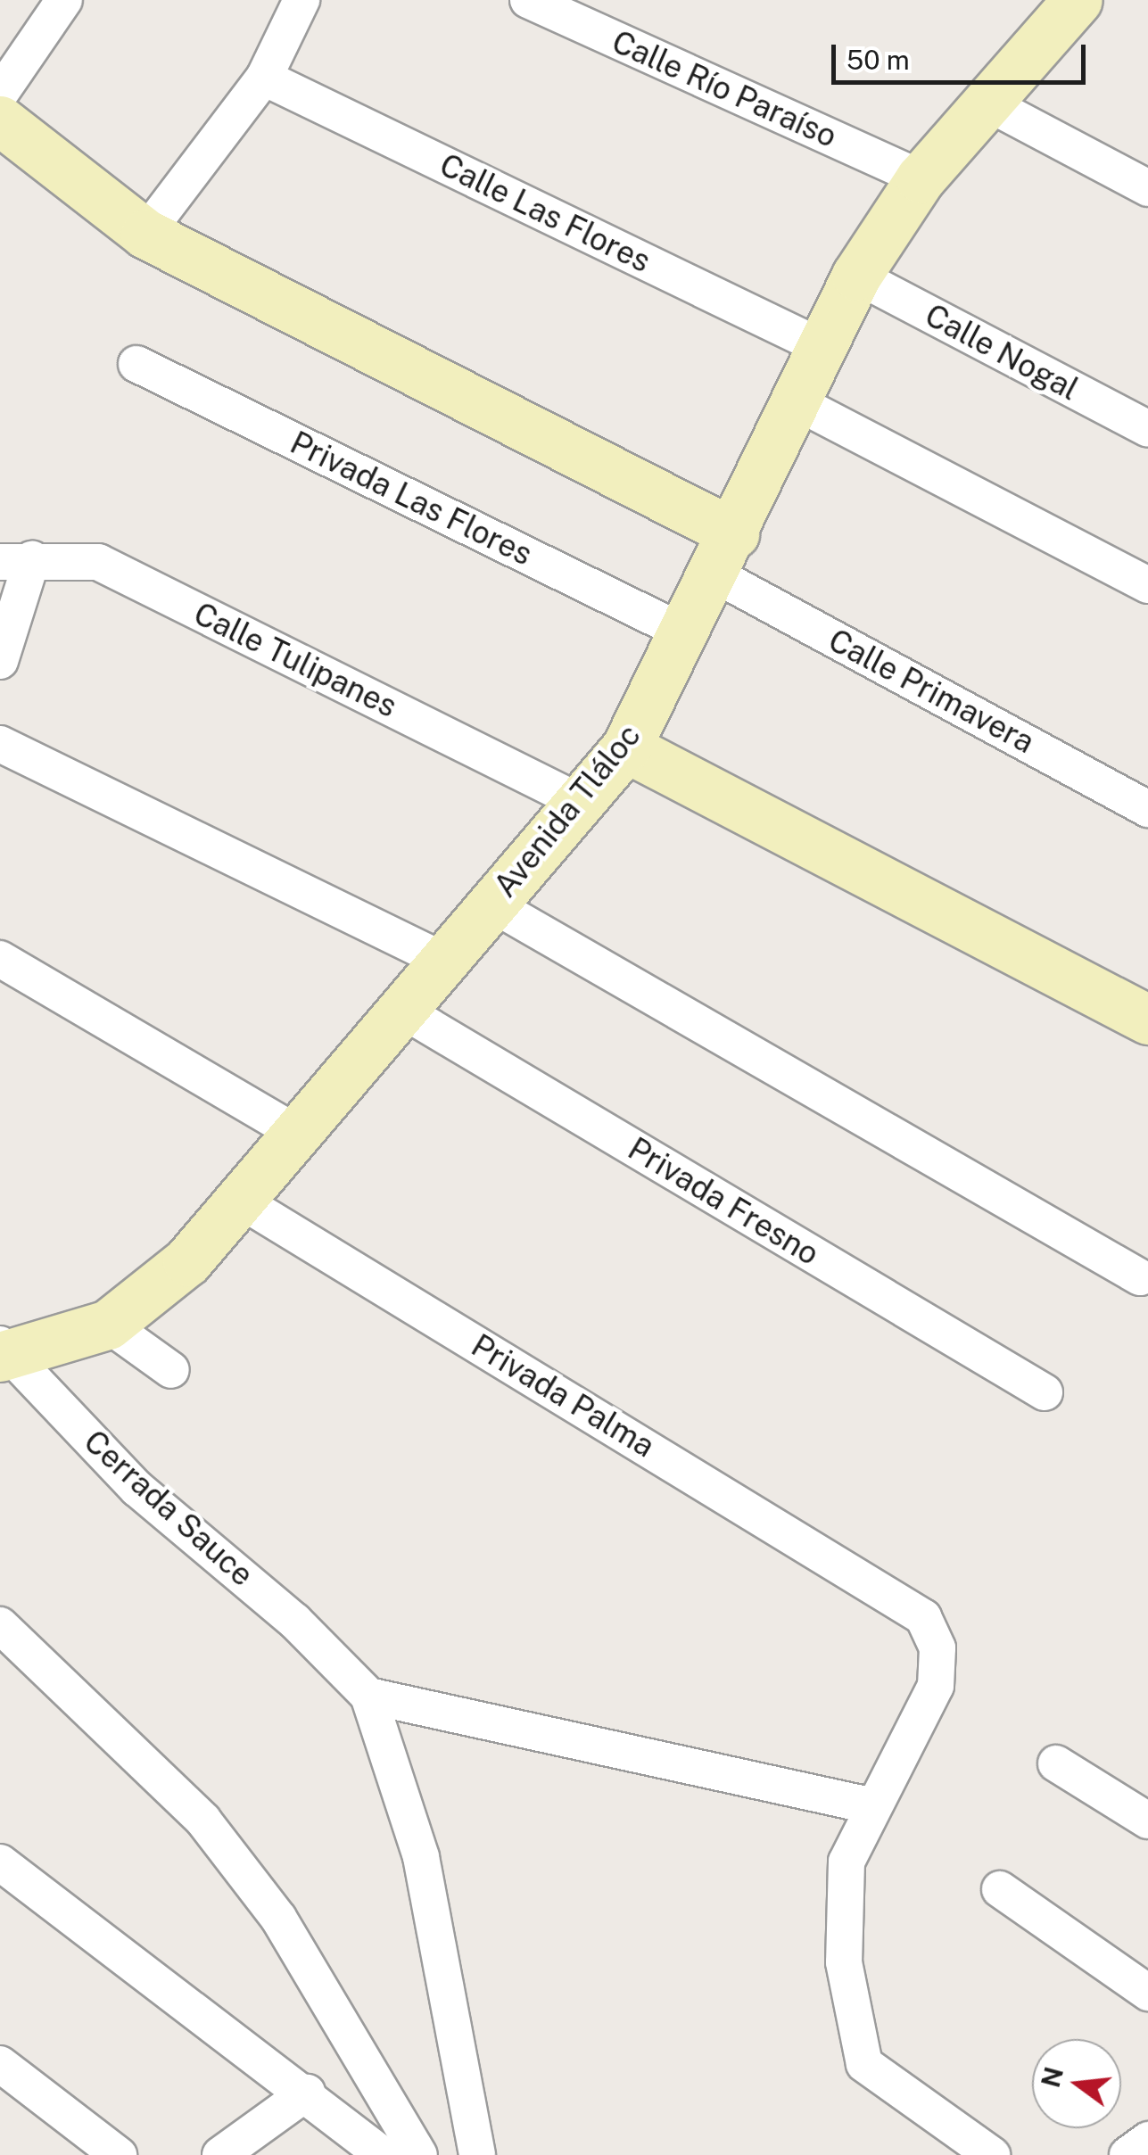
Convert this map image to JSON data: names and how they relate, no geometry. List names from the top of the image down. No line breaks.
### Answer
{"streets":{"main road":["Avenida Tláloc"],"street":["Calle Río Paraíso","Calle Las Flores","Calle Nogal","Privada Las Flores","Calle Tulipanes","Calle Primavera","Privada Fresno","Privada Palma","Cerrada Sauce"]},"crossings":[["Calle Río Paraíso","Avenida Tláloc"],["Calle Las Flores","Avenida Tláloc"],["Calle Nogal","Avenida Tláloc"],["Privada Las Flores","Avenida Tláloc"],["Calle Tulipanes","Avenida Tláloc"],["Calle Primavera","Avenida Tláloc"],["Avenida Tláloc","Privada Fresno"],["Avenida Tláloc","Privada Palma"],["Avenida Tláloc","Cerrada Sauce"]],"scale_bar":"50 m","north":"left"}
